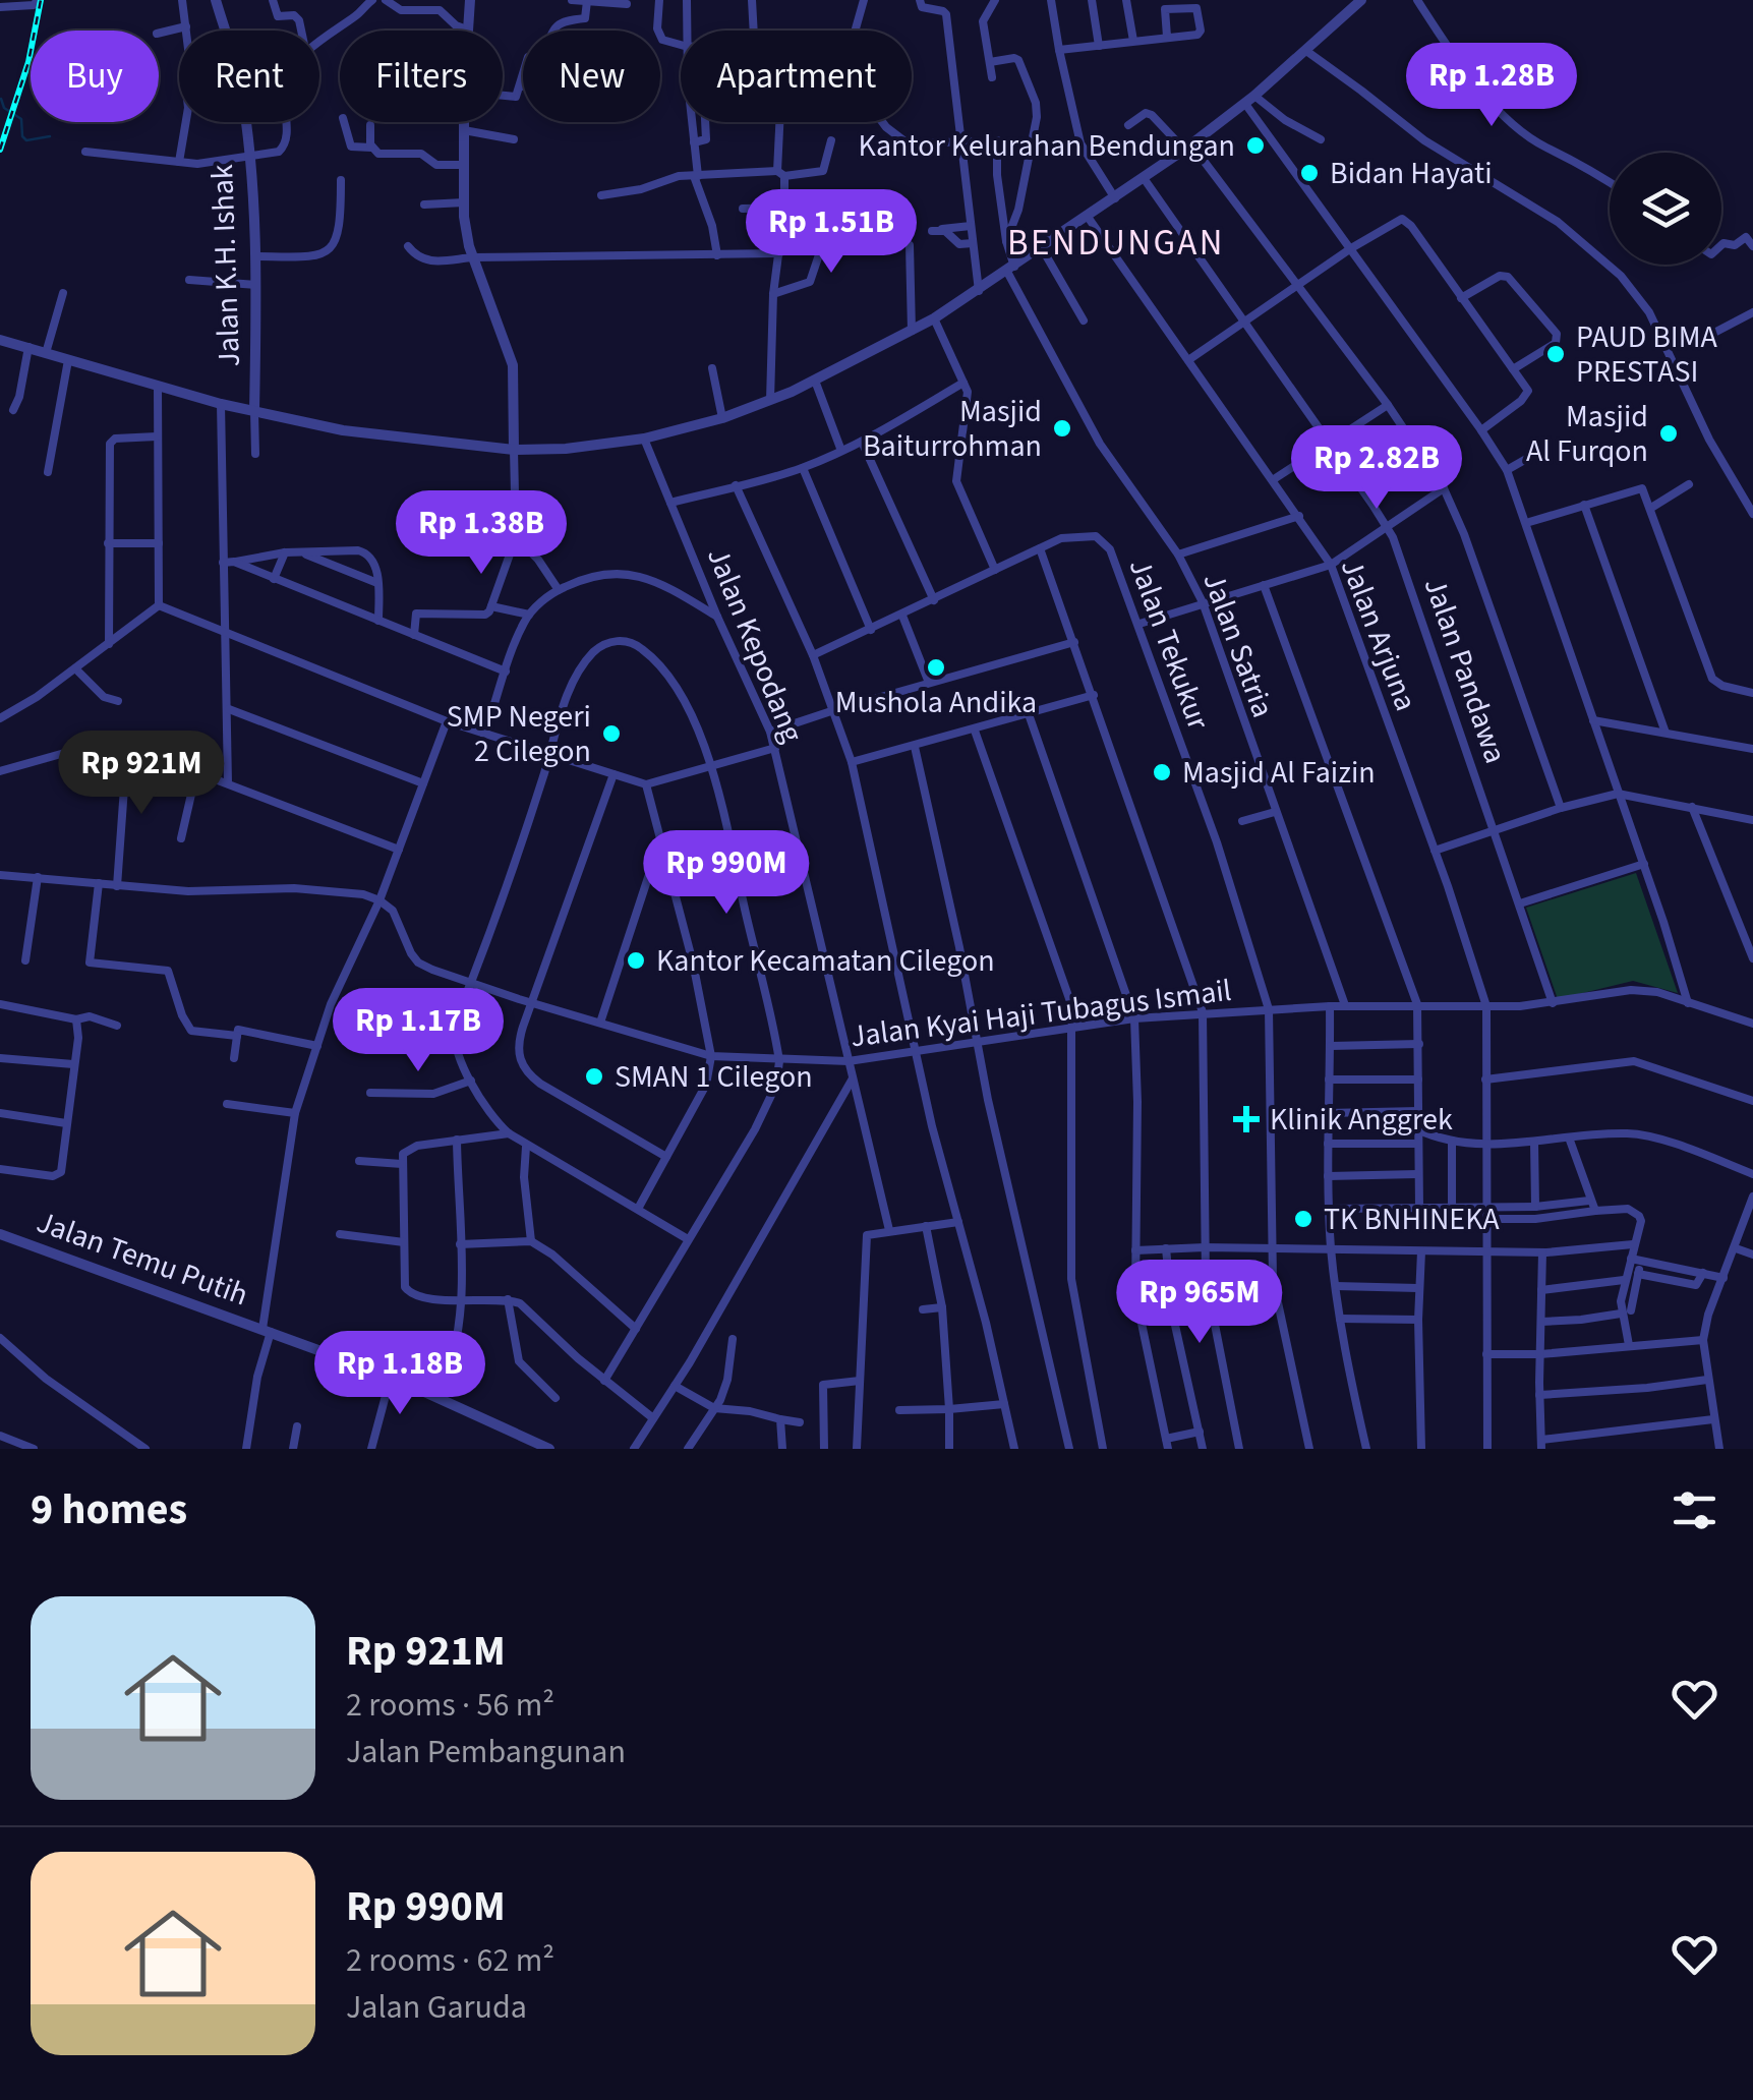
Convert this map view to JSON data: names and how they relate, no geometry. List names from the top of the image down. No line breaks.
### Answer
{"streets":{"street":["Jalan K.H. Ishak","Jalan Arjuna","Jalan Tekukur","Jalan Kepodang","Jalan Satria","Jalan Pandawa","Jalan Kyai Haji Tubagus Ismail","Jalan Temu Putih"]},"crossings":[["Jalan Arjuna","Jalan Kyai Haji Tubagus Ismail"],["Jalan Tekukur","Jalan Kyai Haji Tubagus Ismail"],["Jalan Kepodang","Jalan Kyai Haji Tubagus Ismail"],["Jalan Satria","Jalan Kyai Haji Tubagus Ismail"],["Jalan Pandawa","Jalan Kyai Haji Tubagus Ismail"]],"districts":["BENDUNGAN"],"places":{"other":["Kantor Kelurahan Bendungan","Bidan Hayati","PAUD BIMA PRESTASI","Masjid Baiturrohman","Masjid Al Furqon","Mushola Andika","SMP Negeri 2 Cilegon","Masjid Al Faizin","Kantor Kecamatan Cilegon","SMAN 1 Cilegon","TK BNHINEKA"],"health":["Klinik Anggrek"]},"page":{"chip":["Buy","Rent","Filters","New","Apartment"],"price":["Rp 1.28B","Rp 1.51B","Rp 2.82B","Rp 1.38B","Rp 921M","Rp 990M","Rp 1.17B","Rp 965M","Rp 1.18B"],"heading":"9 homes","list":[{"name":"Rp 921M","note":"2 rooms · 56 m² · Jalan Pembangunan"},{"name":"Rp 990M","note":"2 rooms · 62 m² · Jalan Garuda"}]}}
